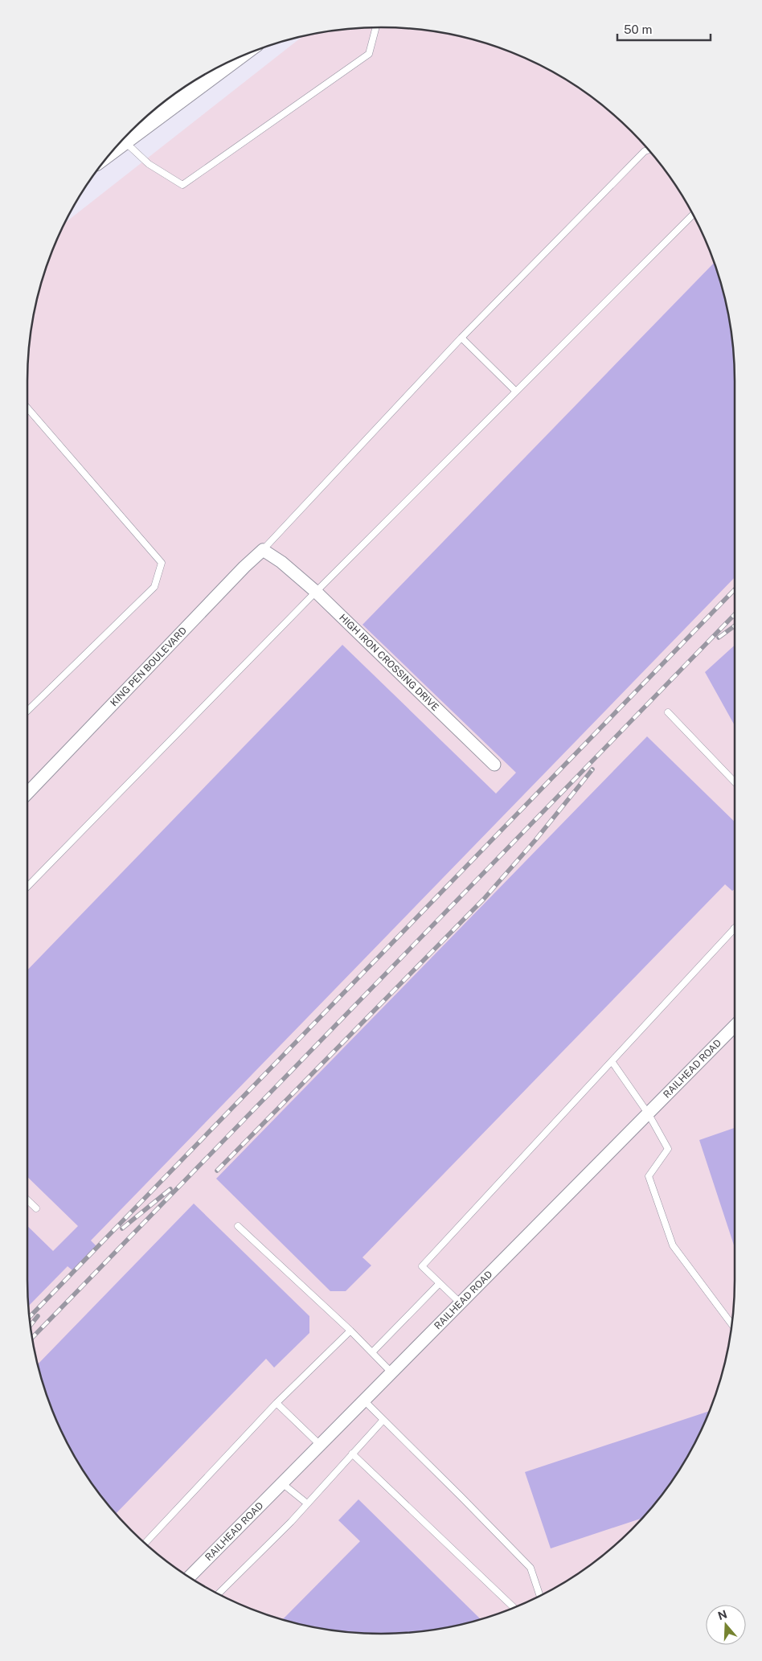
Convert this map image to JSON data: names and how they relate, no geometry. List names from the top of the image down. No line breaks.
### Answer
{"streets":{"street":["HIGH IRON CROSSING DRIVE","KING PEN BOULEVARD","RAILHEAD ROAD"]},"crossings":[["HIGH IRON CROSSING DRIVE","KING PEN BOULEVARD"]],"scale_bar":"50 m","north":"top"}
